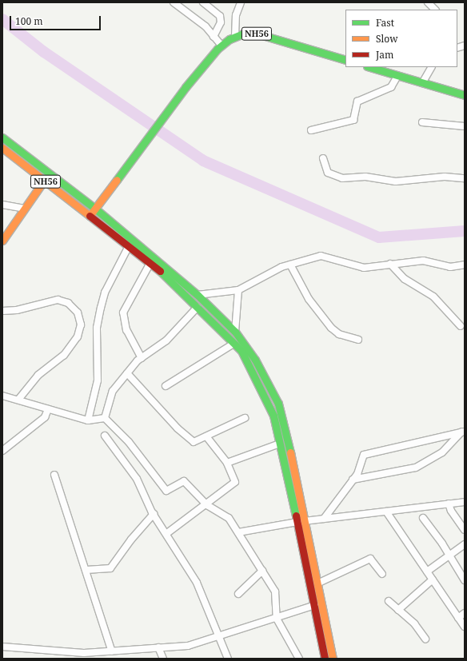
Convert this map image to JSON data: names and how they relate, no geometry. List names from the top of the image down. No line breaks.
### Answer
{"streets":{"main road":["NH56"]},"legend":["Fast","Slow","Jam"],"scale_bar":"100 m"}
